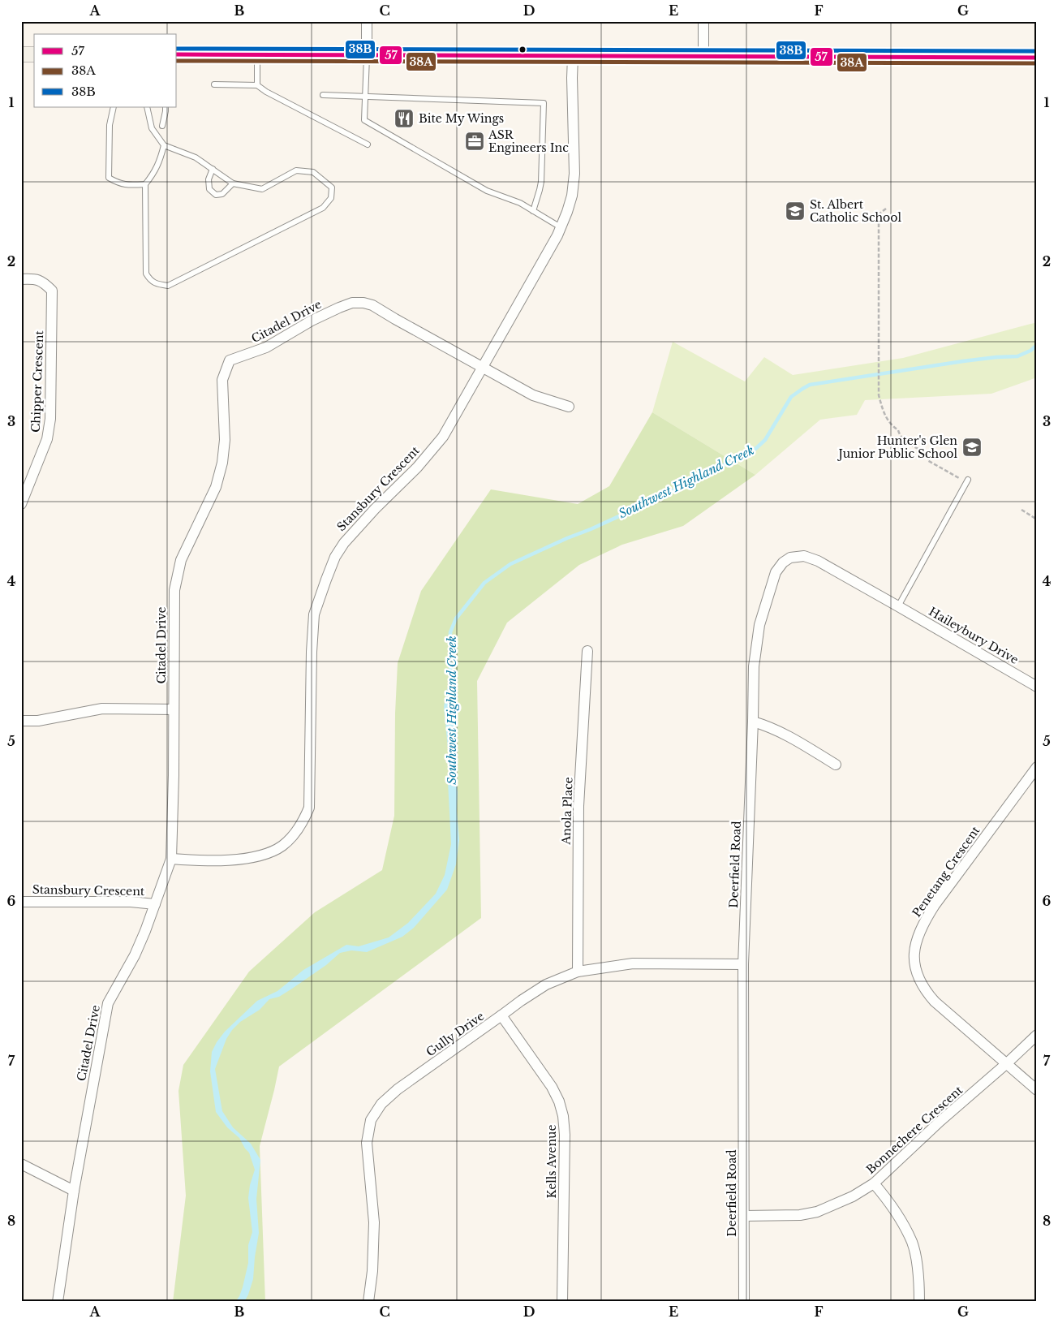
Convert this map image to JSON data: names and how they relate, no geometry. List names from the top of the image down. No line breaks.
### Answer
{"streets":{"street":["Citadel Drive","Chipper Crescent","Stansbury Crescent","Haileybury Drive","Anola Place","Deerfield Road","Penetang Crescent","Gully Drive","Bonnechere Crescent","Kells Avenue"]},"crossings":[["Citadel Drive","Stansbury Crescent"],["Haileybury Drive","Deerfield Road"],["Anola Place","Gully Drive"],["Deerfield Road","Gully Drive"],["Deerfield Road","Bonnechere Crescent"],["Penetang Crescent","Bonnechere Crescent"],["Gully Drive","Kells Avenue"]],"water":["Southwest Highland Creek"],"places":{"restaurant":["Bite My Wings"],"office":["ASR Engineers Inc"],"school or university":["St. Albert Catholic School","Hunter's Glen Junior Public School"]},"lines":["transit line 38B","transit line 57","transit line 38A"],"legend":["57","38A","38B"],"grid":{"columns":["A","B","C","D","E","F","G"],"rows":["1","2","3","4","5","6","7","8"]}}
